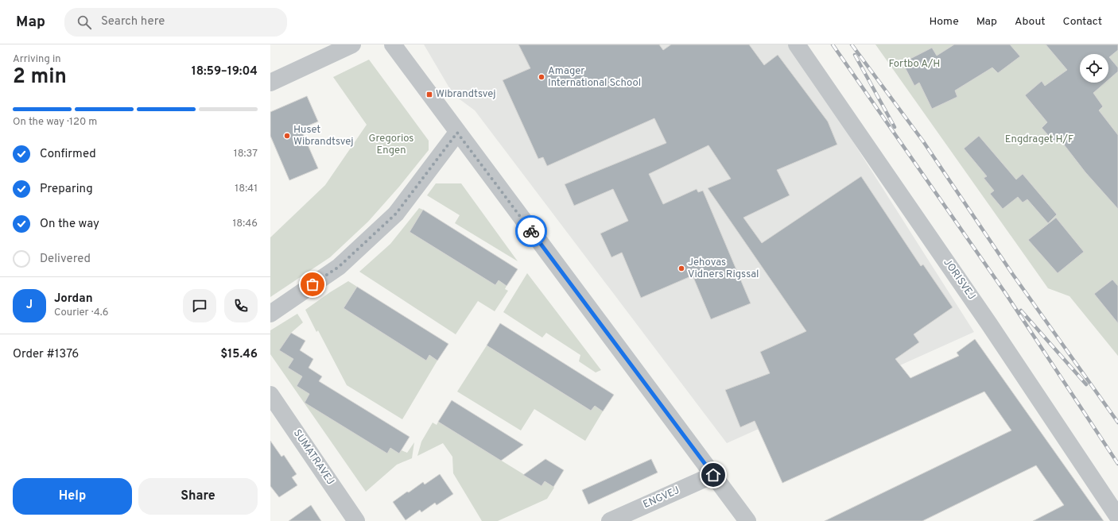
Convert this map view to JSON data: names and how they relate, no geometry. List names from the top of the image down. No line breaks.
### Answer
{"streets":{"street":["JORISVEJ","SUMATRAVEJ","ENGVEJ"]},"parks":["Fortbo A/H","Gregorios Engen","Engdraget H/F"],"places":{"other":["Amager International School","Huset Wibrandtsvej","Jehovas Vidners Rigssal"],"transit":["Wibrandtsvej"]},"page":{"header":"Map","search":"Search here","nav":["Home","Map","About","Contact"],"heading":["2 min","Arriving in","18:59–19:04"],"panel":["Jordan","Courier · 4.6","Order #1376","$15.46"],"bar":"On the way · 120 m","list":[["Confirmed","18:37"],["Preparing","18:41"],["On the way","18:46"],"Delivered"],"round":"J","buttons":["Help","Share"]}}
